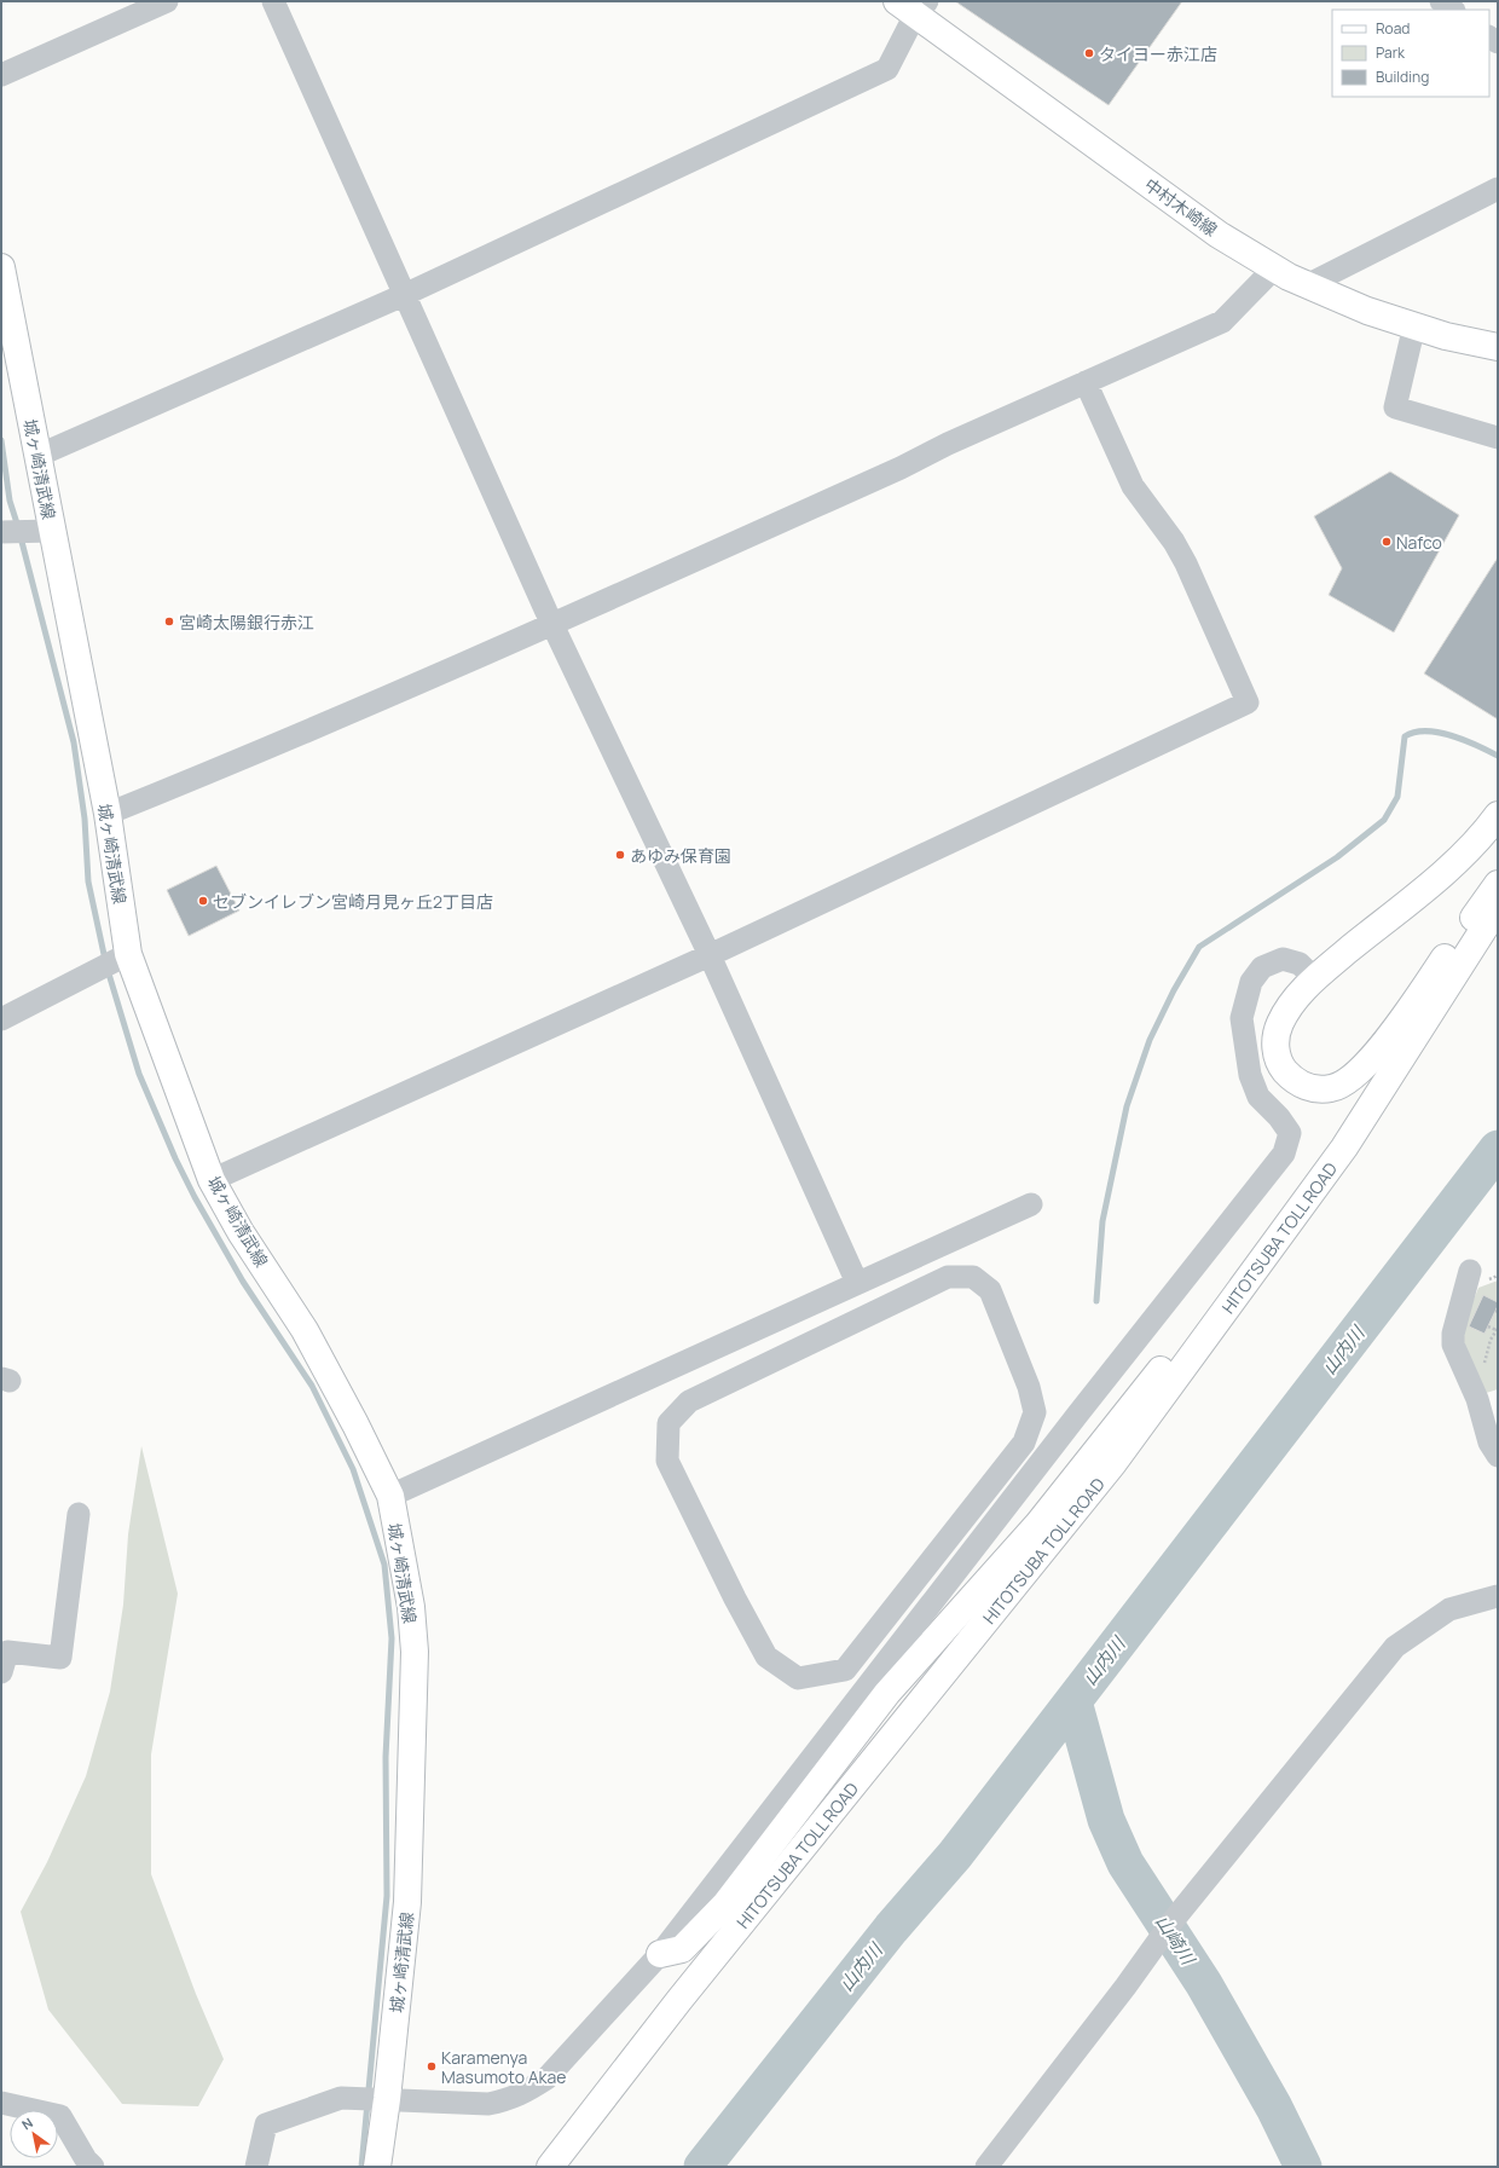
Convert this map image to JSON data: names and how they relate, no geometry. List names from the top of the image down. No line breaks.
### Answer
{"streets":{"main road":["中村木崎線","城ヶ崎清武線","HITOTSUBA TOLL ROAD"]},"water":["山内川","山崎川"],"places":["タイヨー赤江店","Nafco","宮崎太陽銀行赤江","あゆみ保育園","セブンイレブン宮崎月見ヶ丘2丁目店","Karamenya Masumoto Akae"],"legend":["Road","Park","Building"],"north":"top left"}
